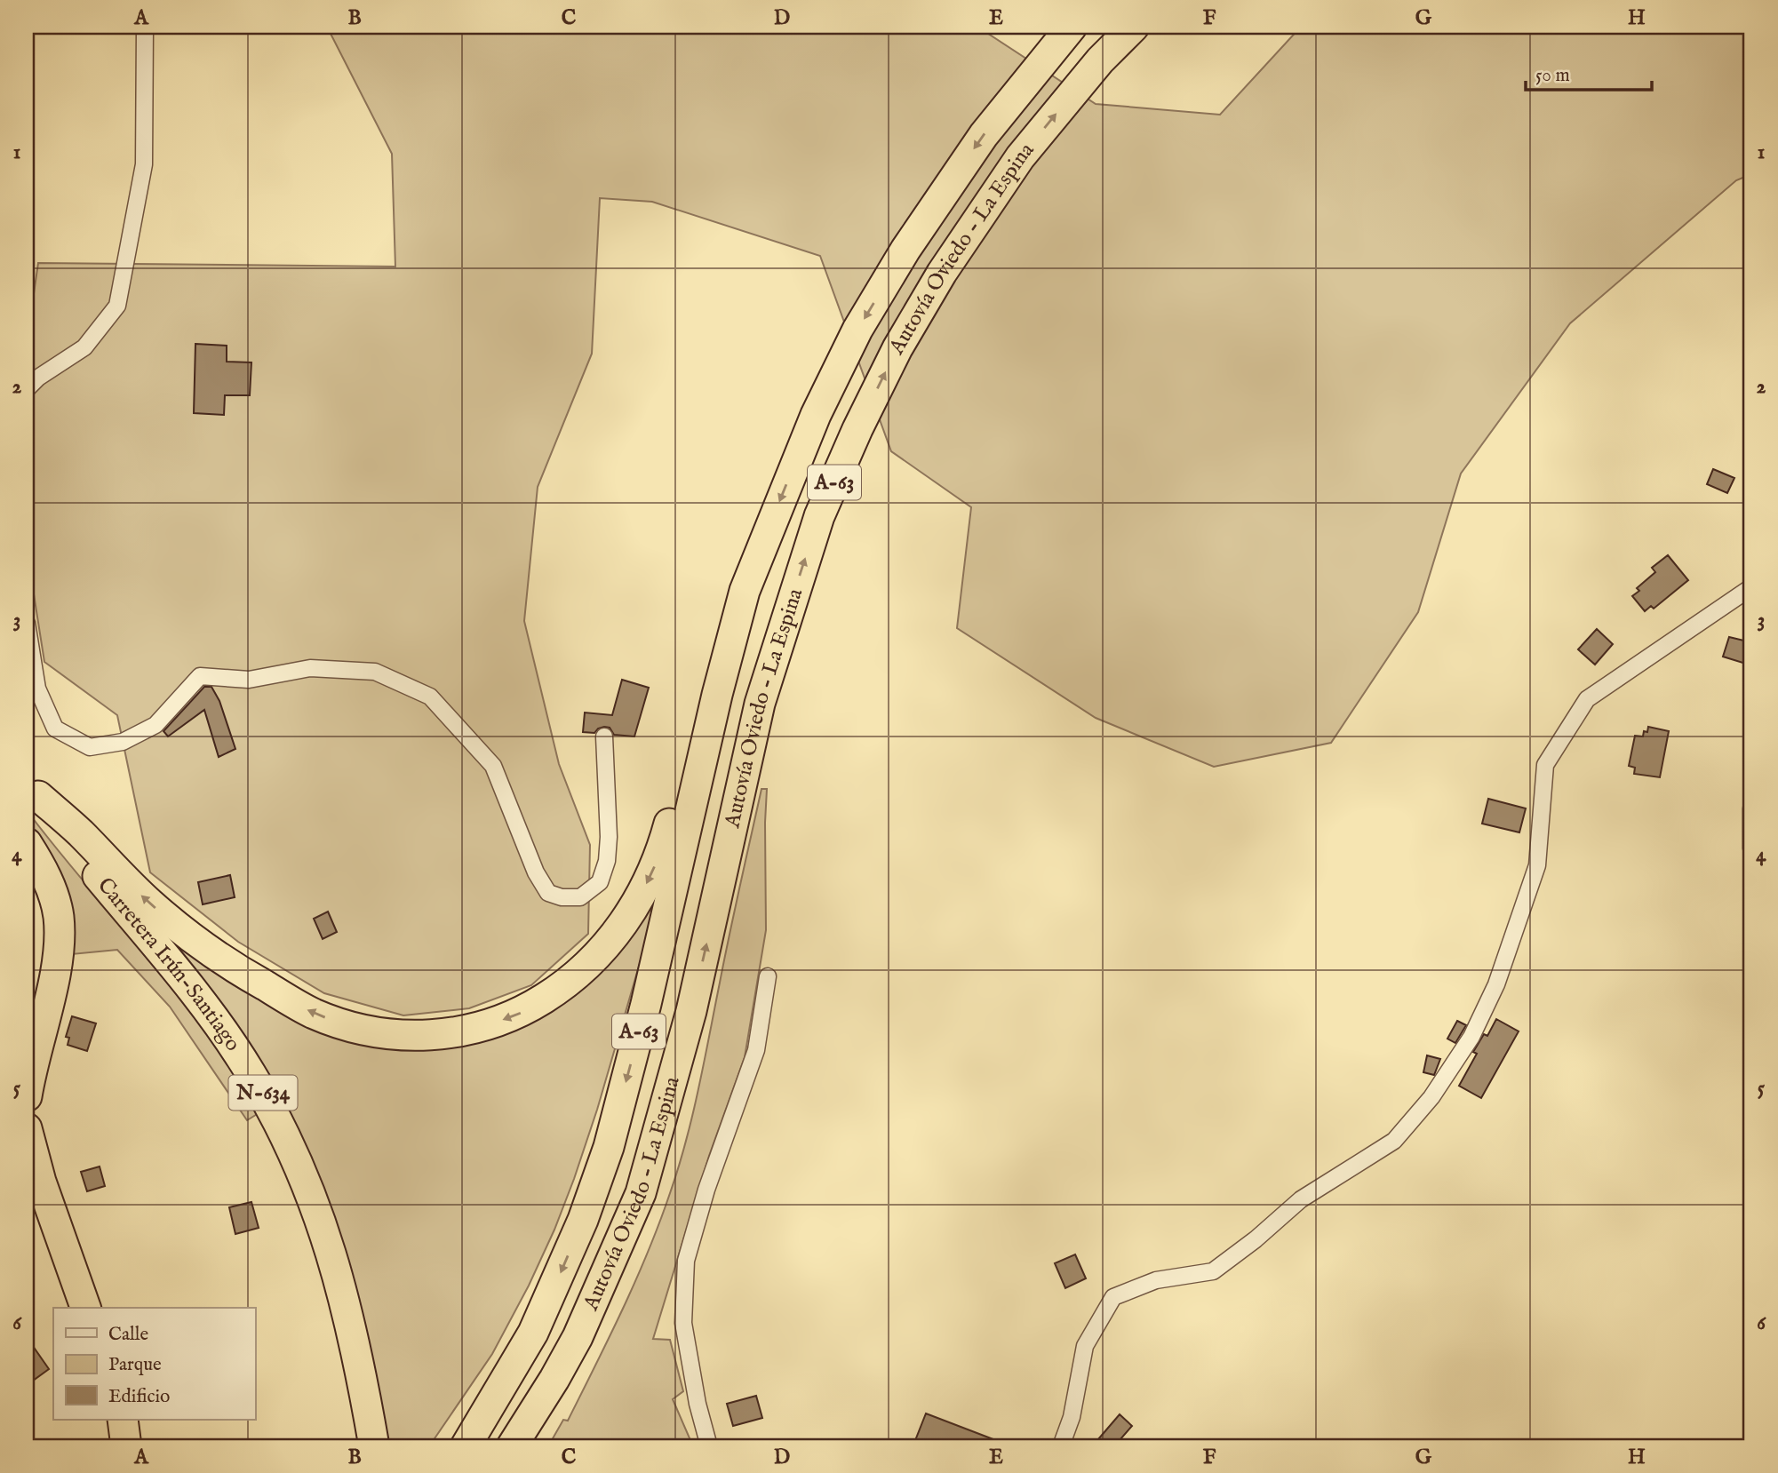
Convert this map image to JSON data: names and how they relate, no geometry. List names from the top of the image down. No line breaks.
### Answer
{"streets":{"highway":["Autovía Oviedo - La Espina","A-63","Carretera Irún-Santiago","N-634"]},"legend":["Calle","Parque","Edificio"],"scale_bar":"50 m","grid":{"columns":["A","B","C","D","E","F","G","H"],"rows":["1","2","3","4","5","6"]}}
